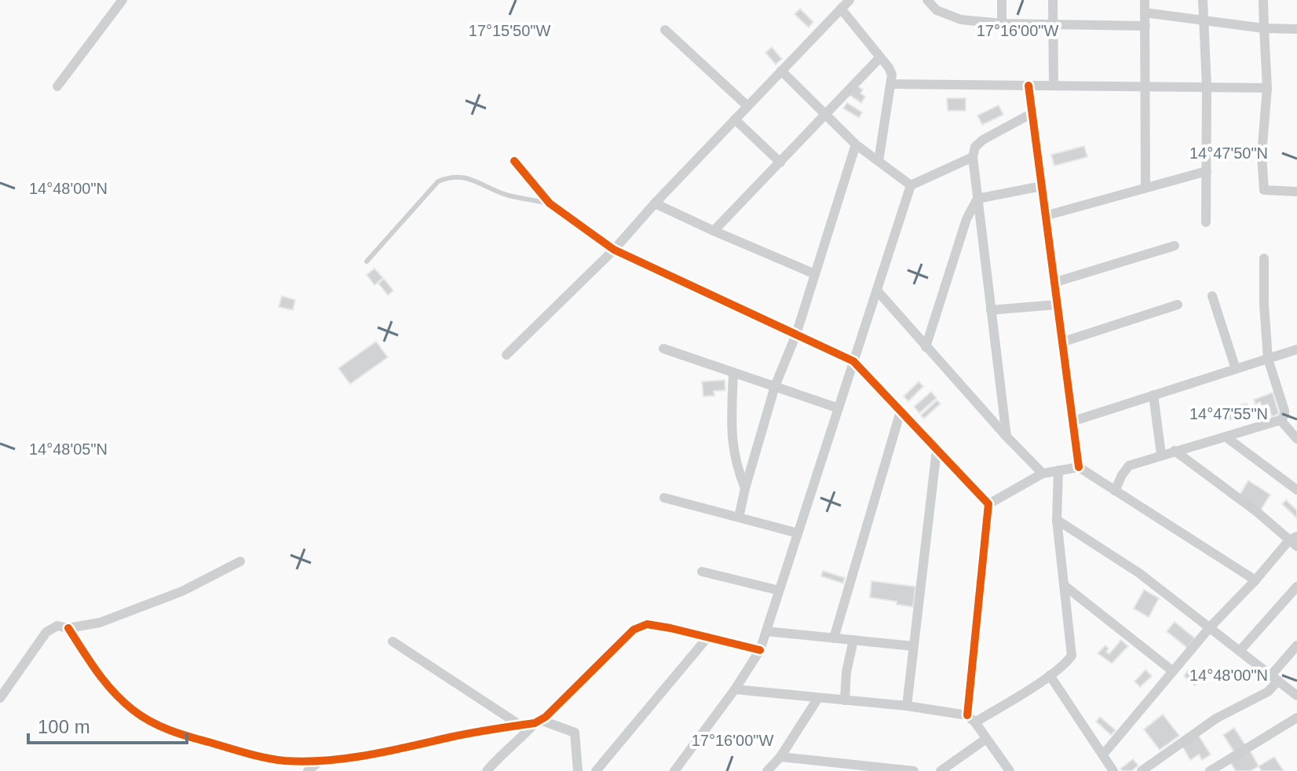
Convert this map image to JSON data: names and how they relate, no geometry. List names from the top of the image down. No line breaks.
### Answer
{"scale_bar":"100 m","coordinates":["17°15'50\"W","17°16'00\"W","14°47'50\"N","14°48'00\"N","14°47'55\"N","14°48'05\"N"]}
